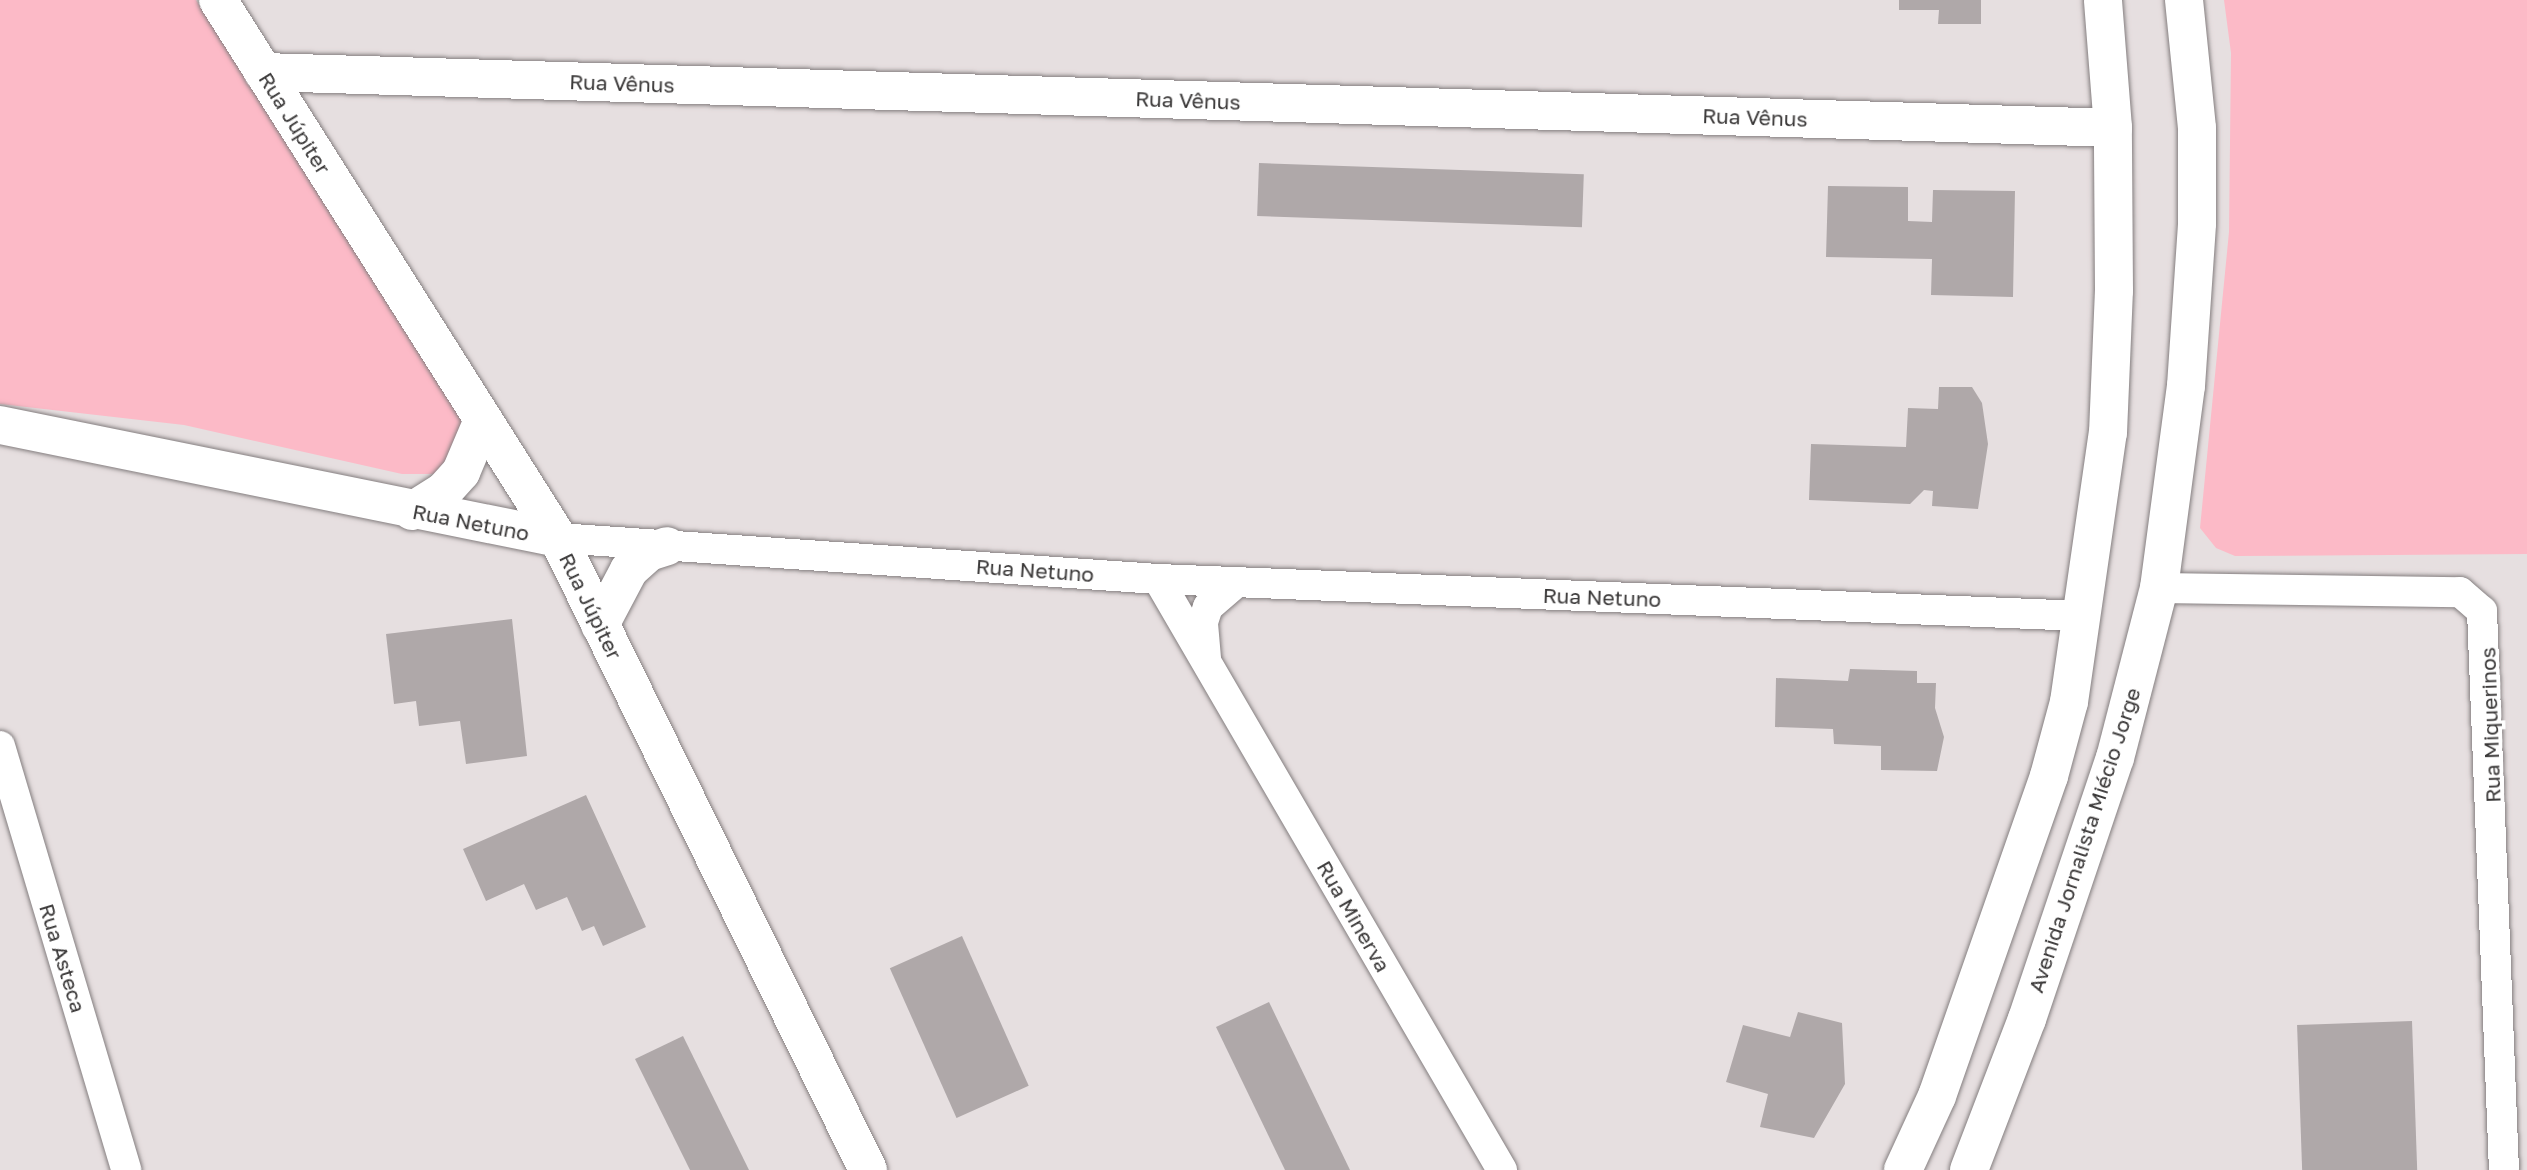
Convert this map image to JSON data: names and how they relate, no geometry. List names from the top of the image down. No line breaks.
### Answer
{"streets":{"street":["Rua Vênus","Rua Júpiter","Rua Netuno","Rua Miquerinos","Avenida Jornalista Miécio Jorge","Rua Minerva","Rua Asteca"]},"crossings":[["Rua Vênus","Rua Júpiter"],["Rua Júpiter","Rua Netuno"],["Rua Netuno","Rua Minerva"],["Rua Miquerinos","Avenida Jornalista Miécio Jorge"]]}
